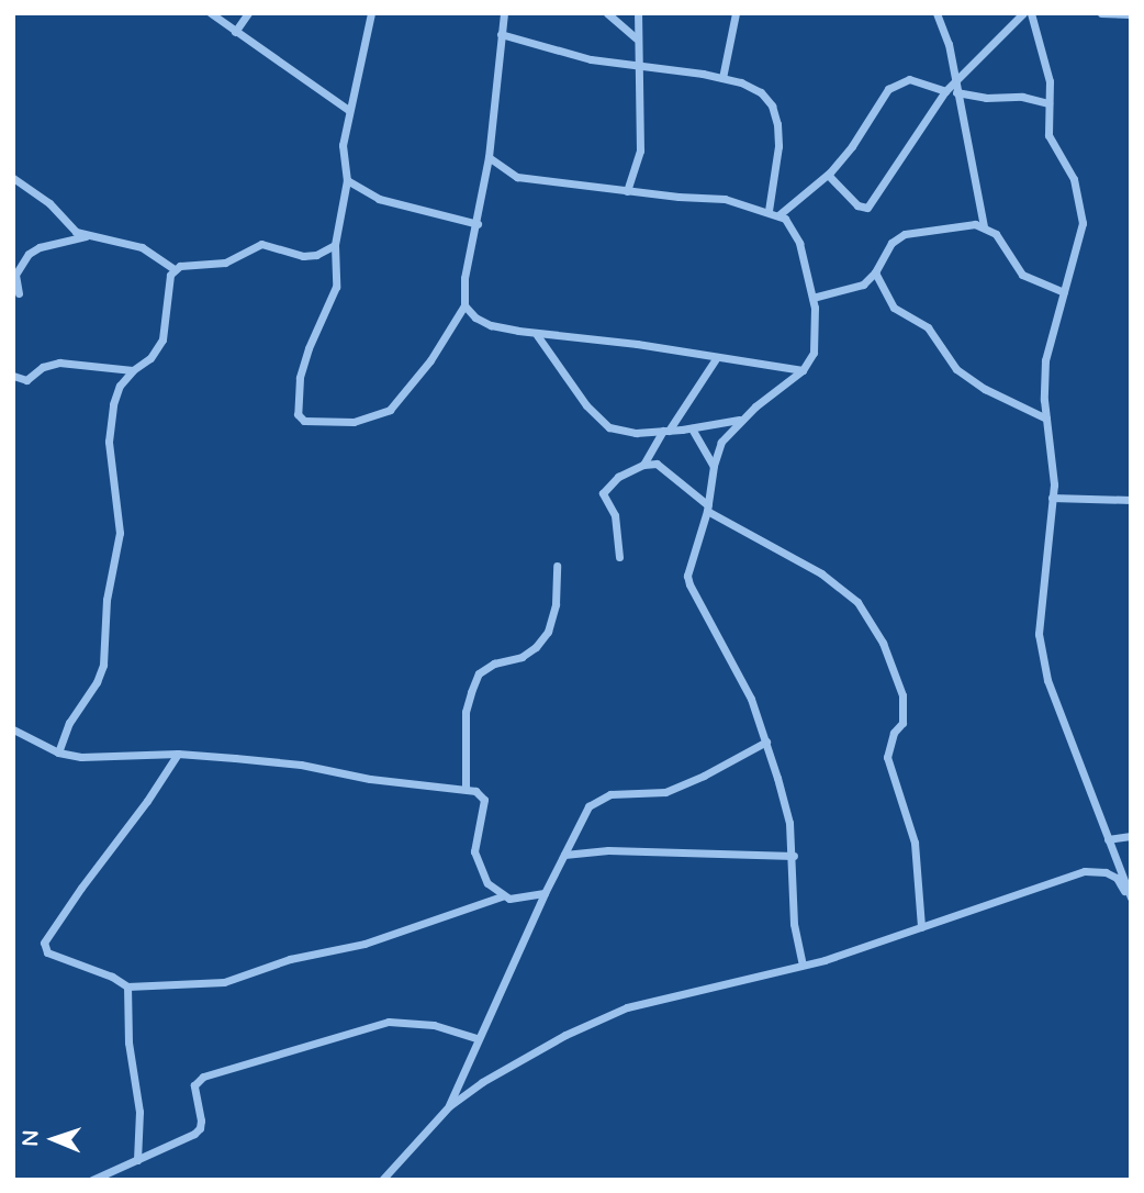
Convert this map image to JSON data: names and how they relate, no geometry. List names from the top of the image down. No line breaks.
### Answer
{"north":"left"}
